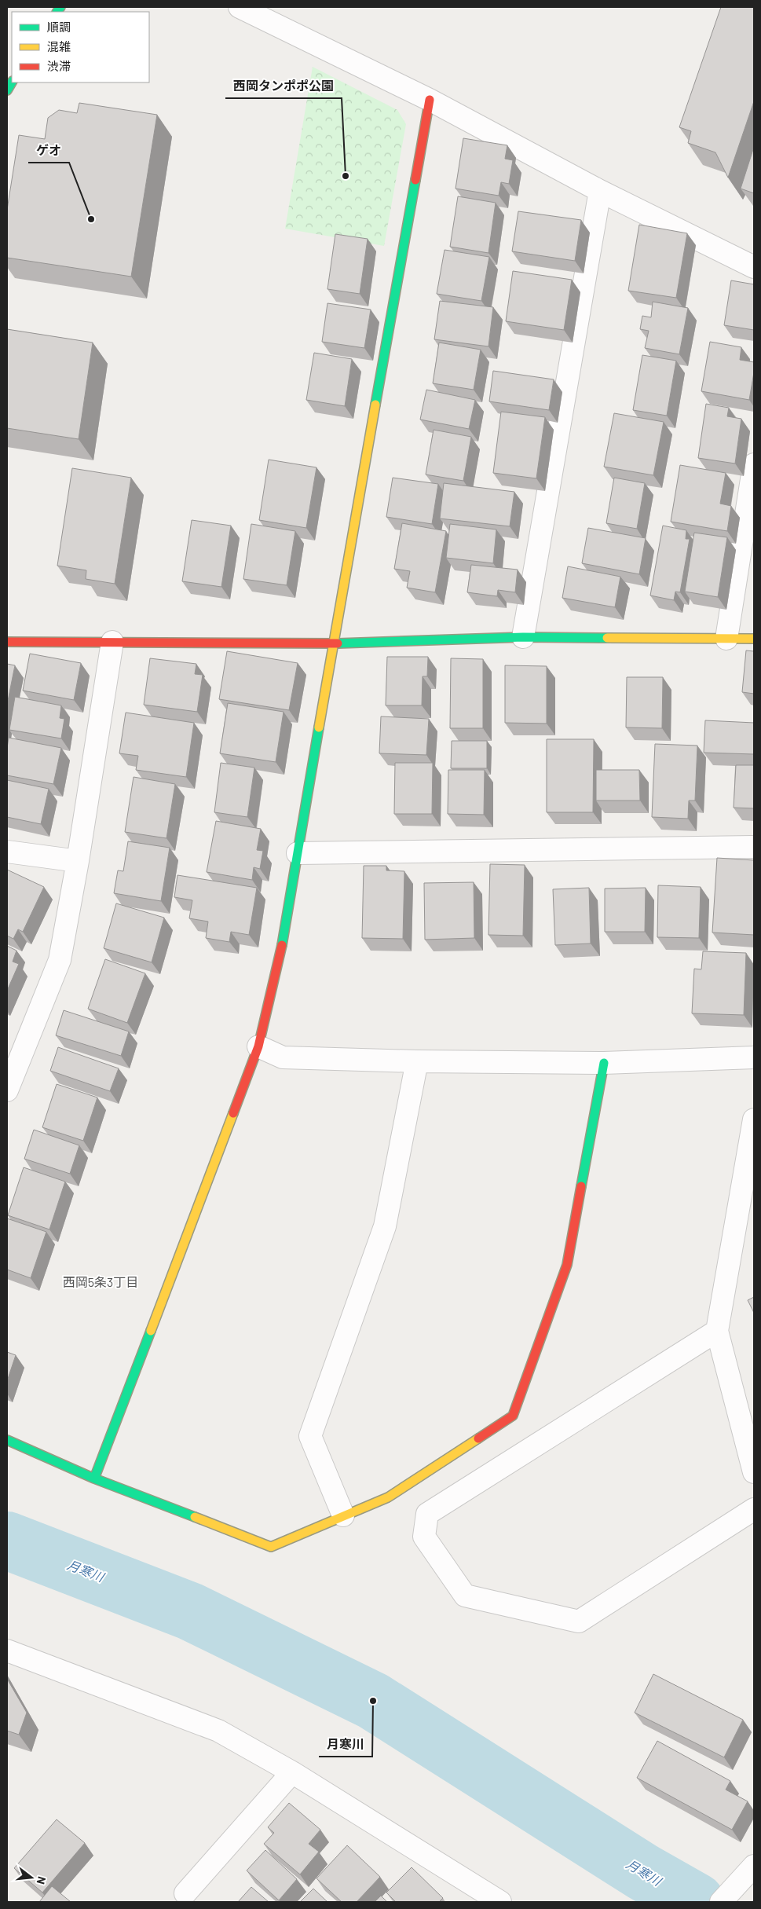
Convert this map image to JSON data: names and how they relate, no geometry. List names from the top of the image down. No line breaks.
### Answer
{"districts":["西岡5条3丁目"],"water":["月寒川"],"places":["西岡タンポポ公園","ゲオ","月寒川"],"legend":["順調","混雑","渋滞"],"north":"right"}
